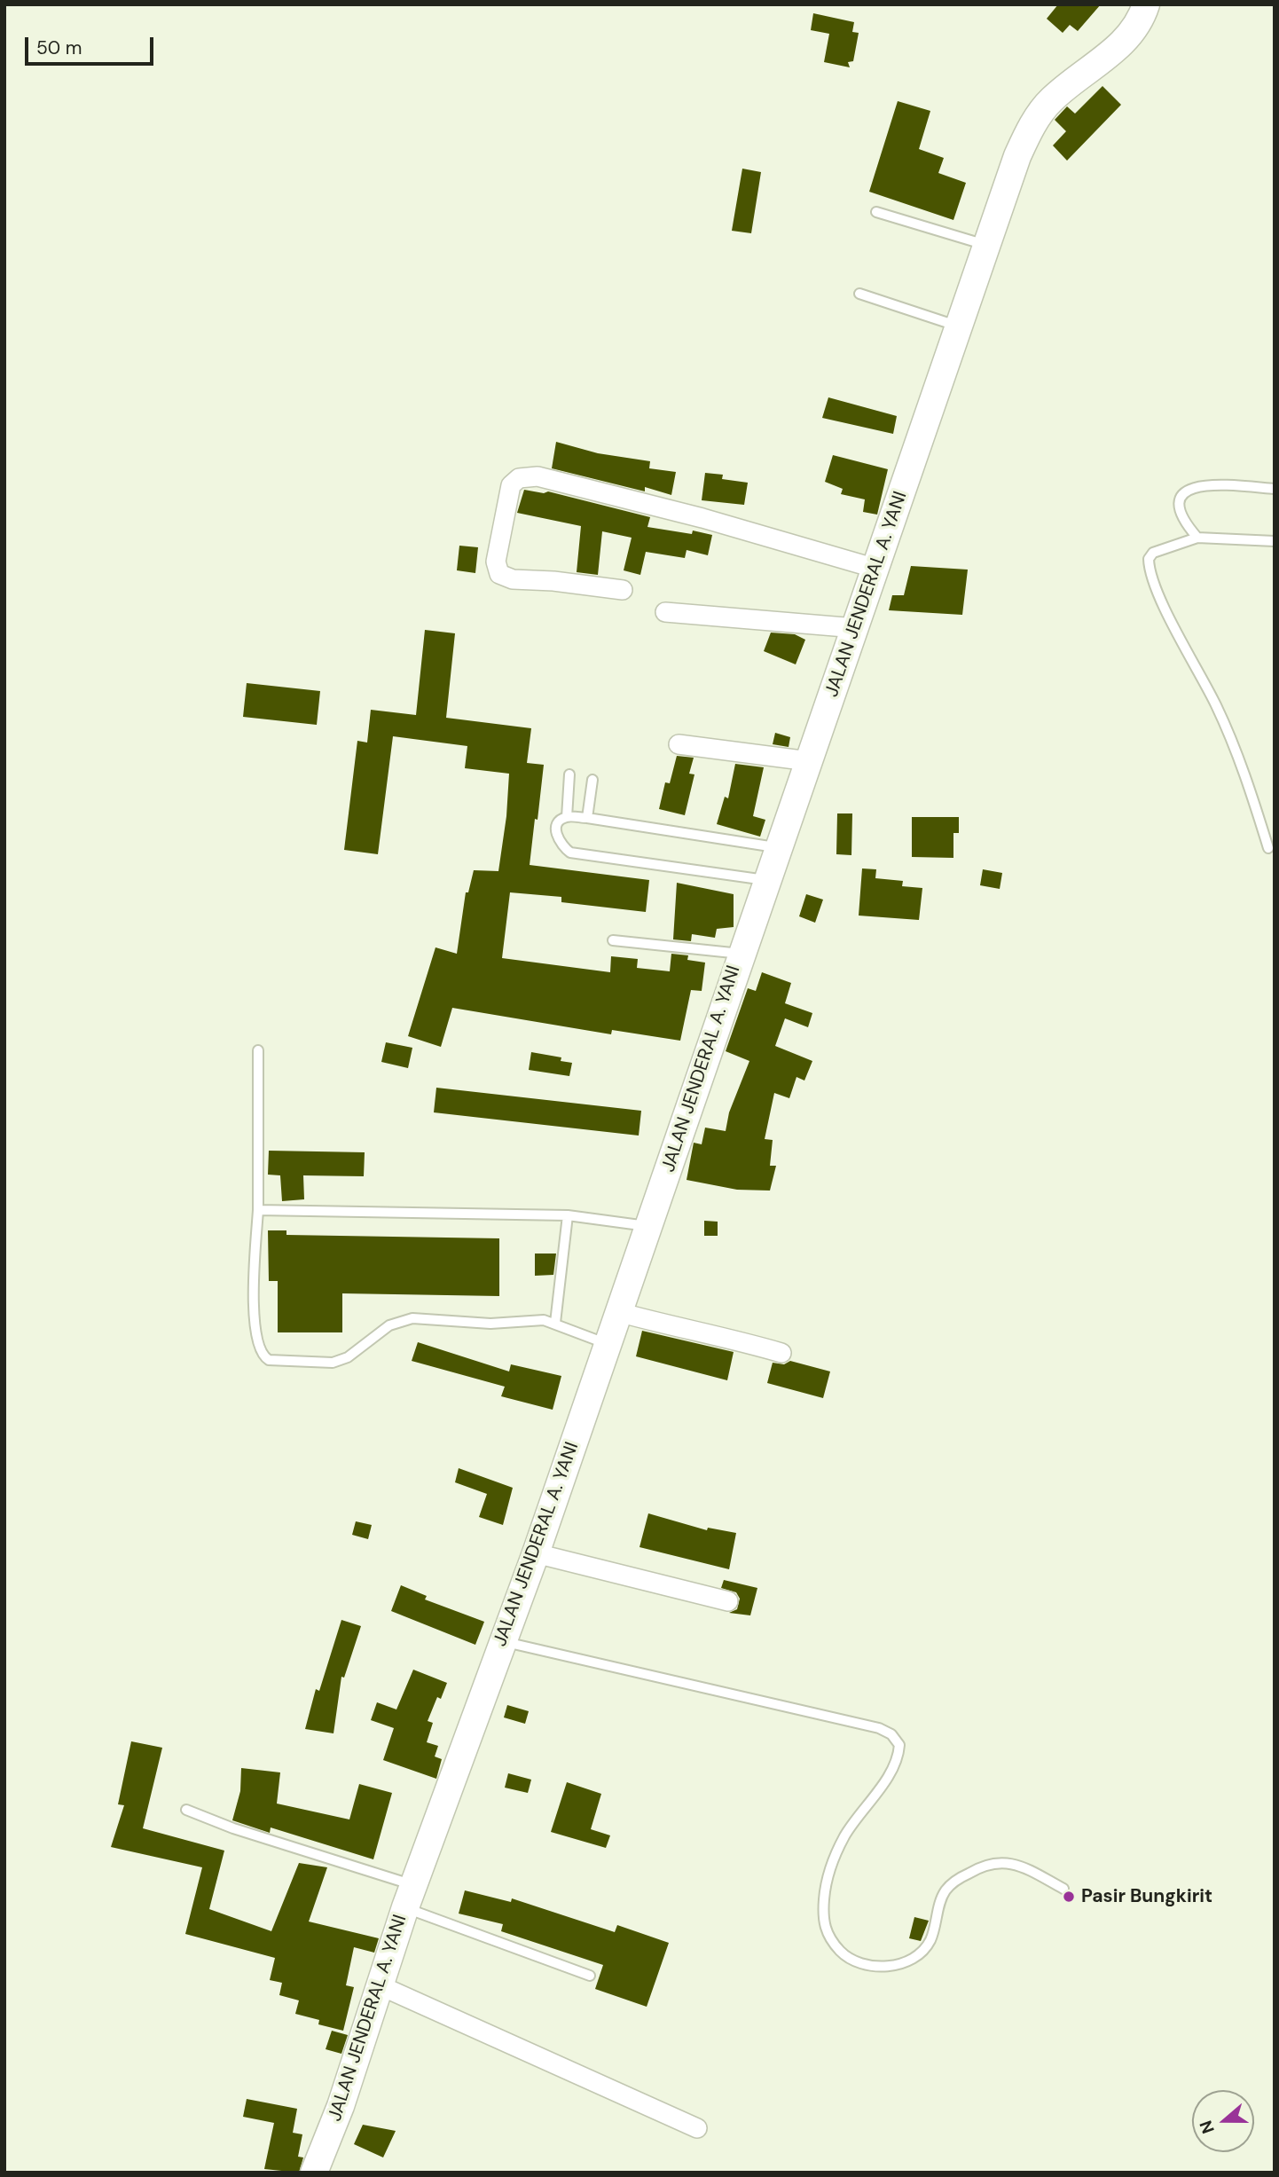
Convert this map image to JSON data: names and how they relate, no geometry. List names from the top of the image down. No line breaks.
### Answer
{"streets":{"main road":["JALAN JENDERAL A. YANI"]},"places":["Pasir Bungkirit"],"scale_bar":"50 m","north":"left"}
